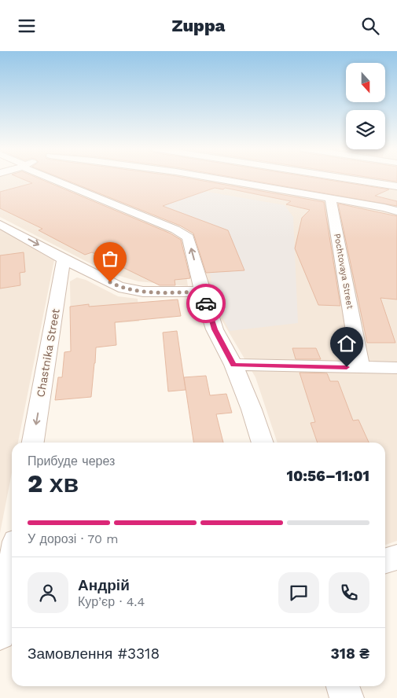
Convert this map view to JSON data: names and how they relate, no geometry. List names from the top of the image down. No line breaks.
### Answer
{"streets":{"street":["Pochtovaya Street","Chastnika Street"]},"one_way":["Chastnika Street"],"north":"bottom","page":{"header":"Zuppa","heading":["2 хв","Прибуде через","10:56–11:01"],"panel":["Андрій","Кур’єр · 4.4","Замовлення #3318","318 ₴"],"bar":"У дорозі · 70 m"}}
